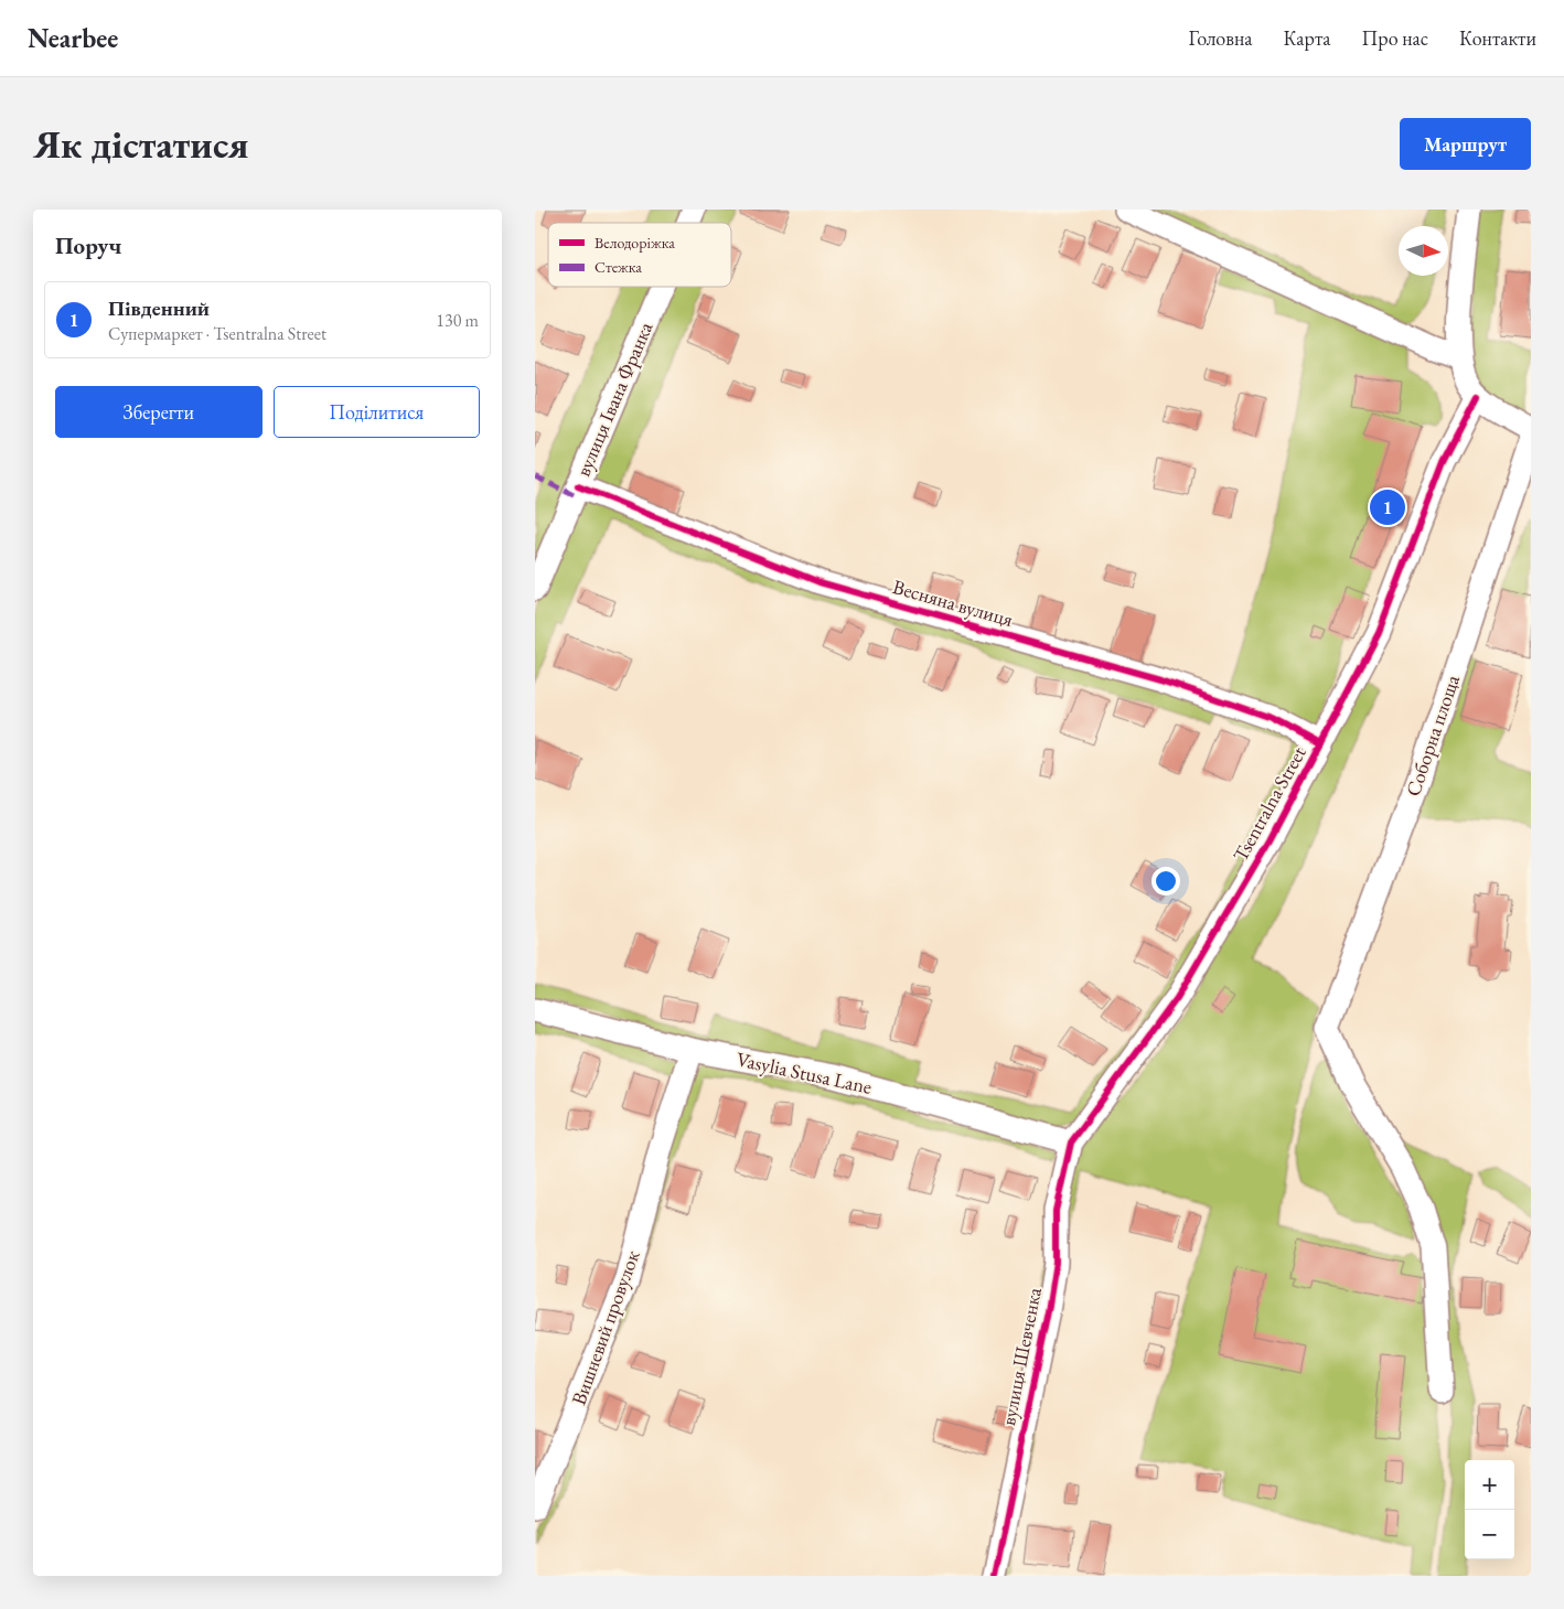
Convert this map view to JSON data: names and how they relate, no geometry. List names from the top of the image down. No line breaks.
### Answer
{"streets":{"street":["вулиця Івана Франка","Весняна вулиця","Соборна площа","Tsentralna Street","Vasylia Stusa Lane","Вишневий провулок","вулиця Шевченка"]},"crossings":[["вулиця Івана Франка","Весняна вулиця"],["Весняна вулиця","Tsentralna Street"],["Tsentralna Street","Vasylia Stusa Lane"],["Tsentralna Street","вулиця Шевченка"],["Vasylia Stusa Lane","Вишневий провулок"],["Vasylia Stusa Lane","вулиця Шевченка"]],"legend":["Велодоріжка","Стежка"],"north":"right","page":{"header":"Nearbee","nav":["Головна","Карта","Про нас","Контакти"],"buttons":["Маршрут",["Зберегти","Поділитися"]],"title":"Як дістатися","heading":"Поруч","list":[{"mark":"1","name":"Південний","note":"Супермаркет · Tsentralna Street","value":"130 m"}],"pins":"1","map_buttons":["+","−"]}}
